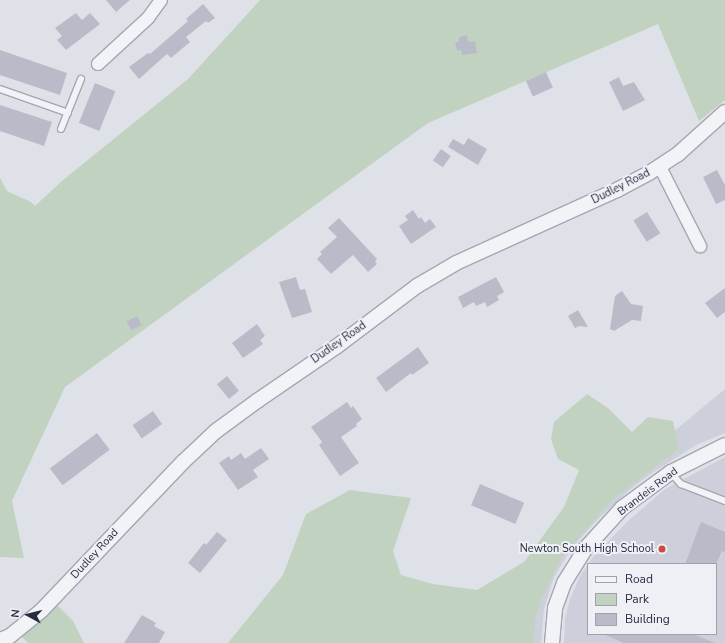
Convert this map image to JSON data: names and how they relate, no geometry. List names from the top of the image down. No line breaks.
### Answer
{"streets":{"street":["Dudley Road","Brandeis Road"]},"places":["Newton South High School"],"legend":["Road","Park","Building"],"north":"left"}
